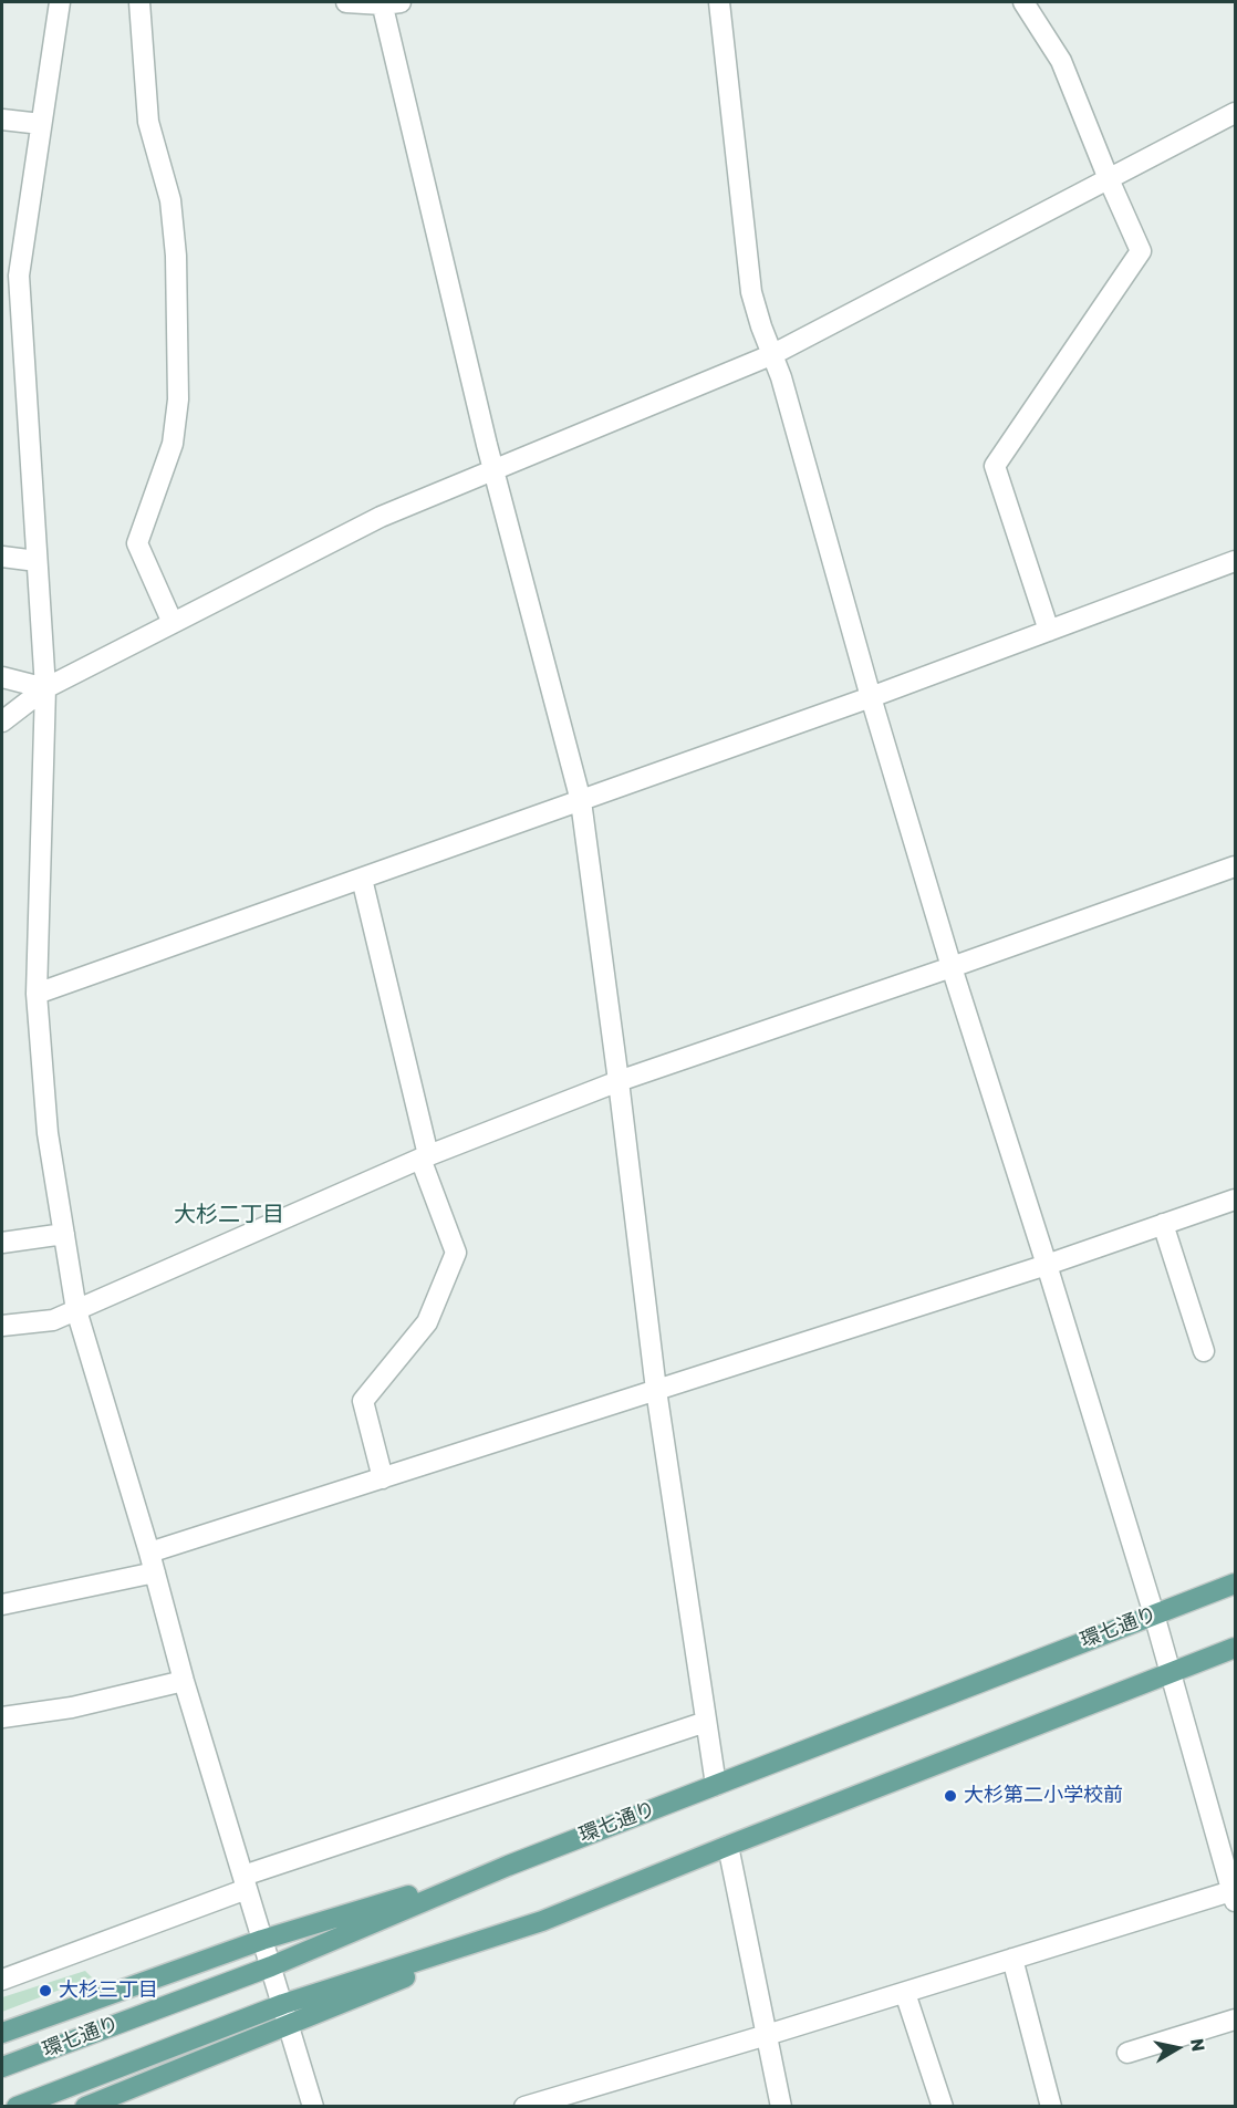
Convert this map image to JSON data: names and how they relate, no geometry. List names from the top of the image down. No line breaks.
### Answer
{"streets":{"main road":["環七通り"]},"districts":["大杉二丁目"],"places":["大杉第二小学校前","大杉三丁目"],"north":"right"}
